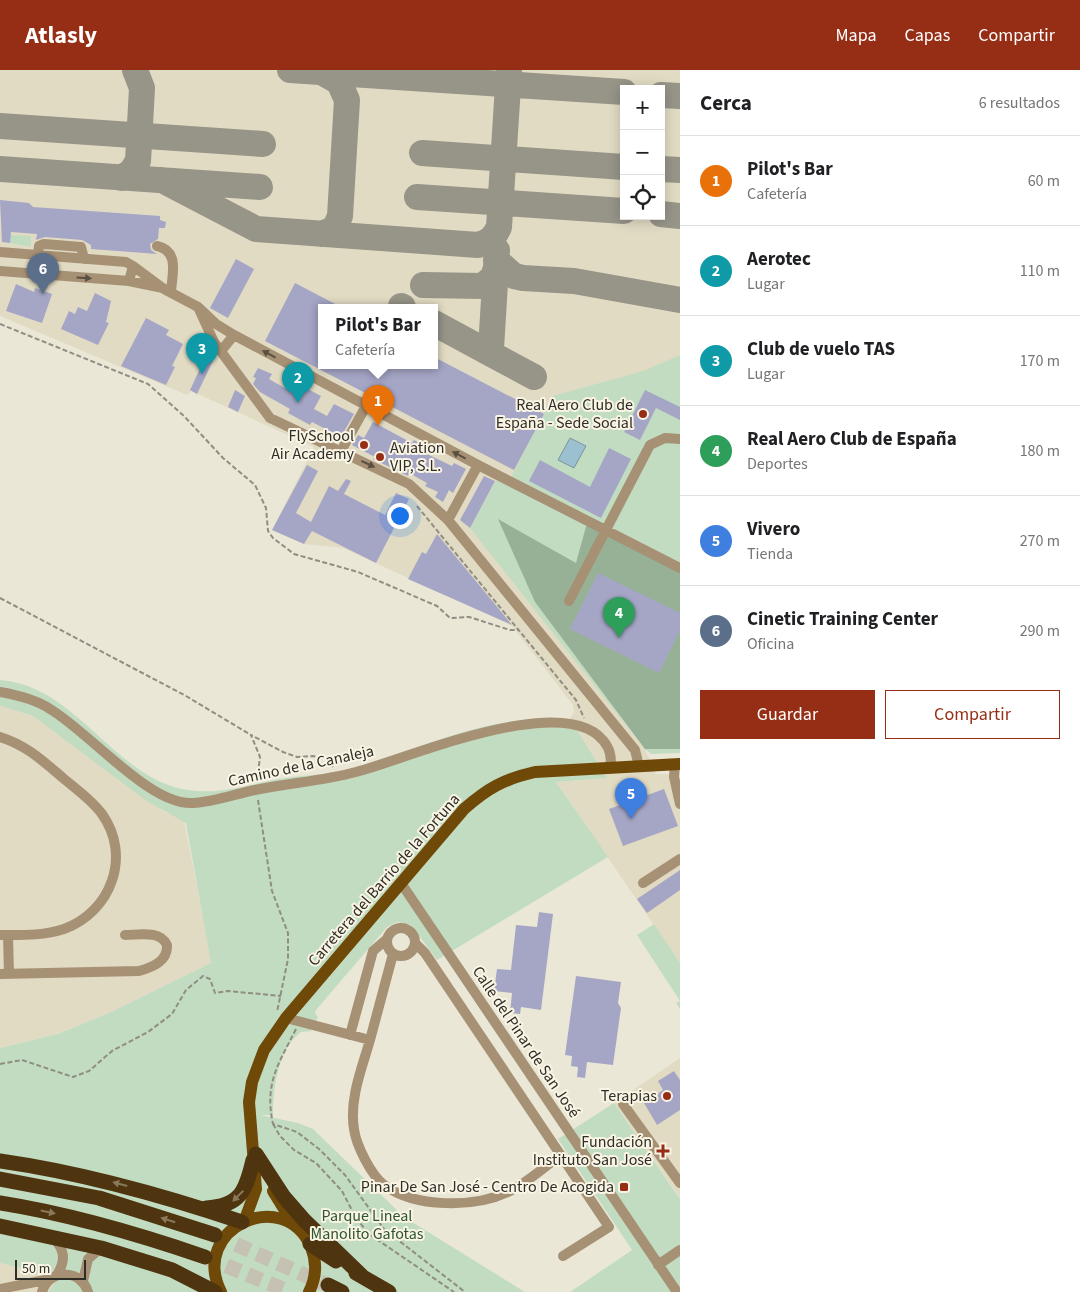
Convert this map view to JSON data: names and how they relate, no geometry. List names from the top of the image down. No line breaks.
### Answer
{"streets":{"main road":["Carretera del Barrio de la Fortuna"],"street":["Camino de la Canaleja","Calle del Pinar de San José"]},"crossings":[["Carretera del Barrio de la Fortuna","Calle del Pinar de San José"]],"parks":["Parque Lineal Manolito Gafotas"],"places":{"other":["Real Aero Club de España - Sede Social","FlySchool Air Academy","Aviation VIP, S.L.","Terapias"],"health":["Fundación Instituto San José"],"transit":["Pinar De San José - Centro De Acogida"]},"scale_bar":"50 m","page":{"header":"Atlasly","nav":["Mapa","Capas","Compartir"],"heading":["Cerca","6 resultados"],"map_buttons":["+","−"],"list":[{"mark":"1","name":"Pilot's Bar","note":"Cafetería","value":"60 m"},{"mark":"2","name":"Aerotec","note":"Lugar","value":"110 m"},{"mark":"3","name":"Club de vuelo TAS","note":"Lugar","value":"170 m"},{"mark":"4","name":"Real Aero Club de España","note":"Deportes","value":"180 m"},{"mark":"5","name":"Vivero","note":"Tienda","value":"270 m"},{"mark":"6","name":"Cinetic Training Center","note":"Oficina","value":"290 m"}],"pins":["6","3","2","1","4","5"],"popup":["Pilot's Bar","Cafetería"],"buttons":["Guardar","Compartir"],"scale":"50 m"}}
